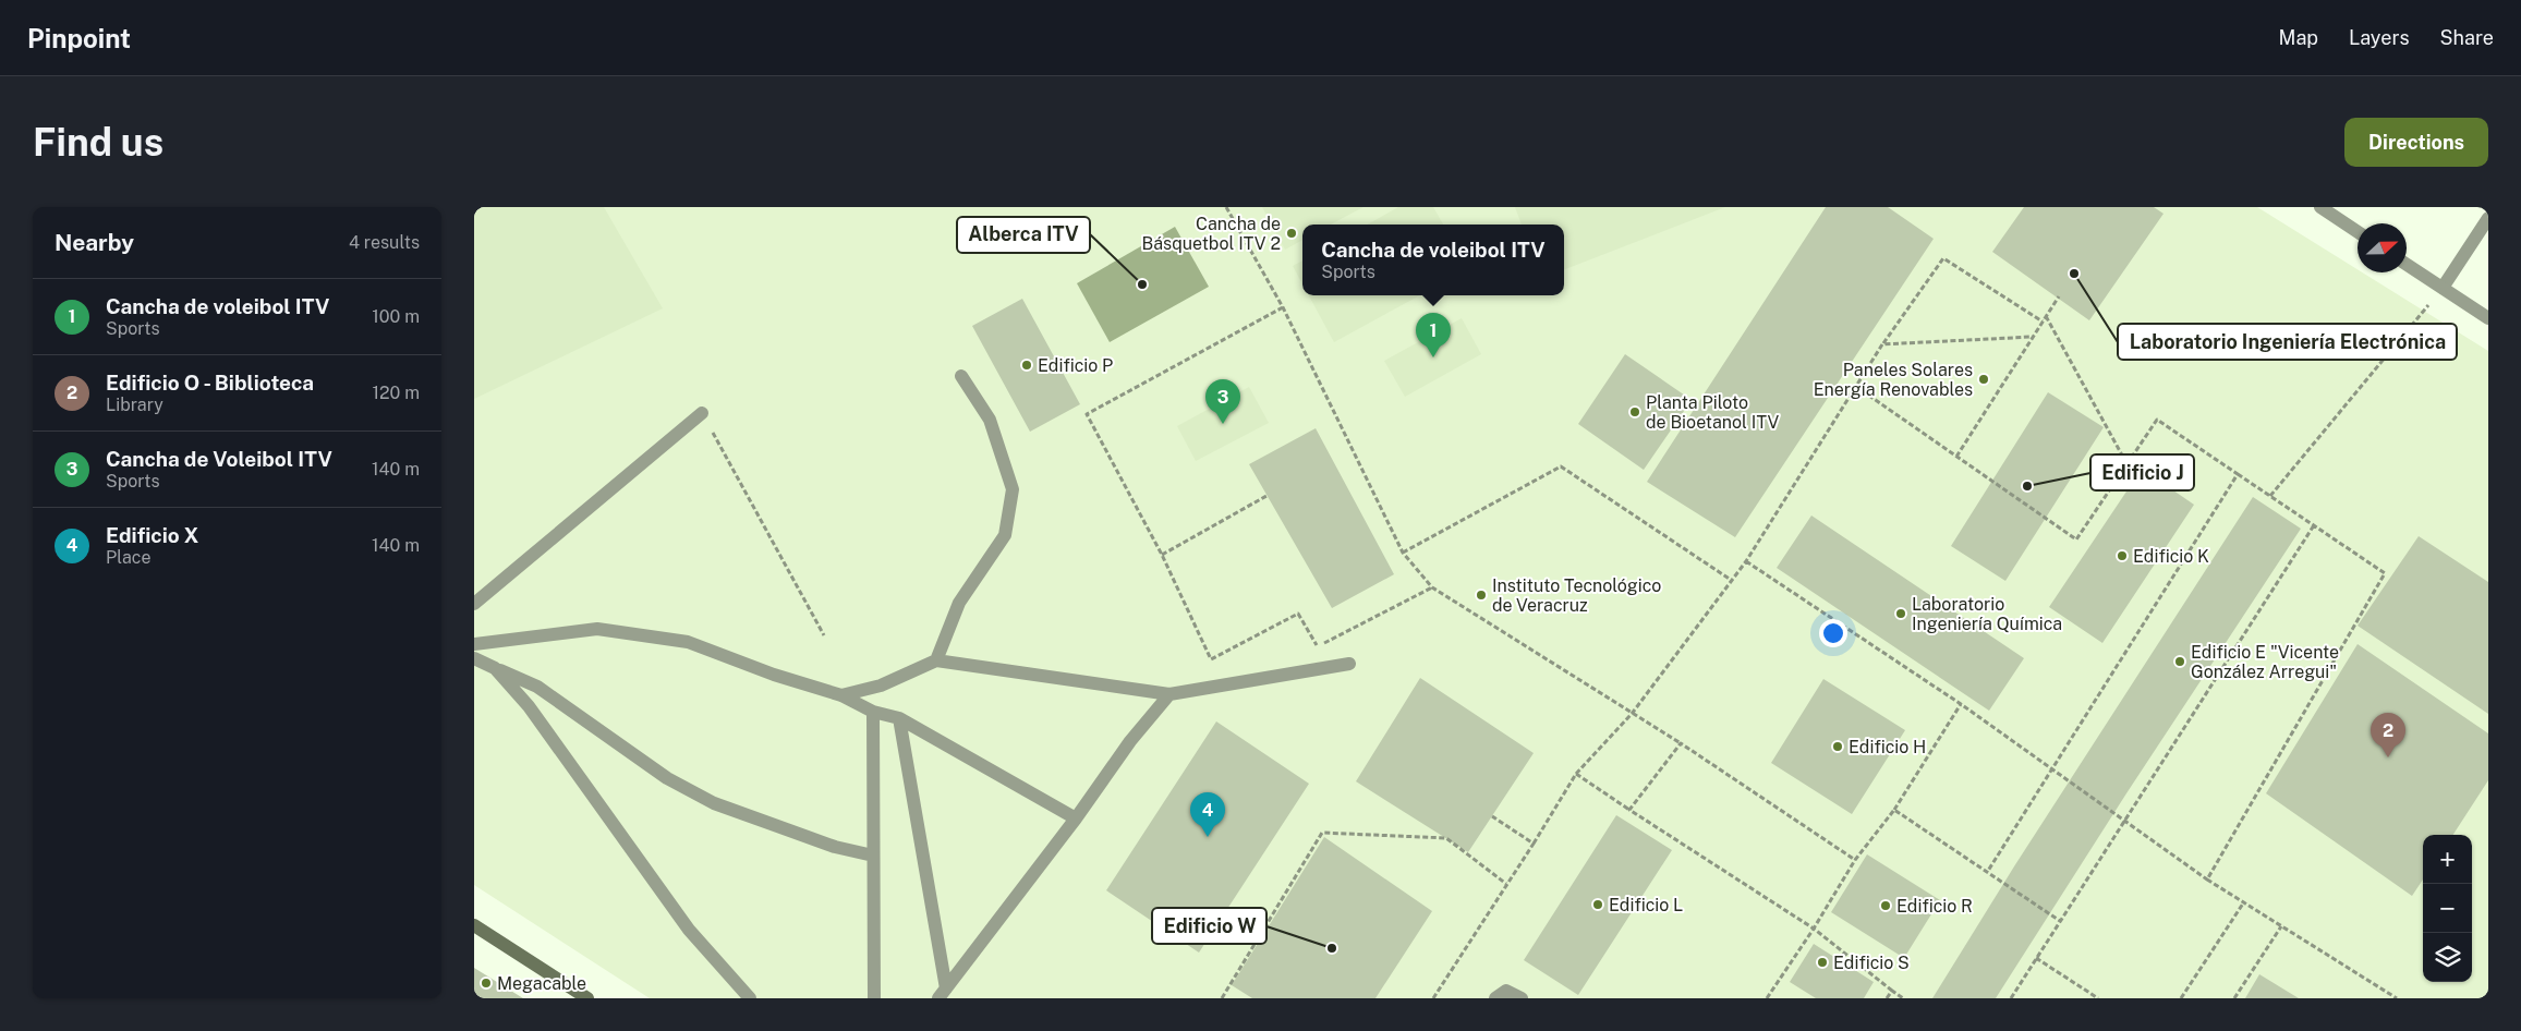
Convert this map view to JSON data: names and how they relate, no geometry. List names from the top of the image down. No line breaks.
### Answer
{"places":["Cancha de Básquetbol ITV 2","Laboratorio Ingeniería Electrónica","Alberca ITV","Edificio P","Paneles Solares Energía Renovables","Planta Piloto de Bioetanol ITV","Edificio J","Edificio K","Instituto Tecnológico de Veracruz","Laboratorio Ingeniería Química","Edificio E \"Vicente González Arregui\"","Edificio H","Edificio L","Edificio R","Edificio W","Edificio S","Megacable"],"north":"right","page":{"header":"Pinpoint","nav":["Map","Layers","Share"],"buttons":"Directions","title":"Find us","heading":["Nearby","4 results"],"popup":["Cancha de voleibol ITV","Sports"],"list":[{"mark":"1","name":"Cancha de voleibol ITV","note":"Sports","value":"100 m"},{"mark":"2","name":"Edificio O - Biblioteca","note":"Library","value":"120 m"},{"mark":"3","name":"Cancha de Voleibol ITV","note":"Sports","value":"140 m"},{"mark":"4","name":"Edificio X","note":"Place","value":"140 m"}],"pins":["1","3","2","4"],"map_buttons":["+","−"]}}
